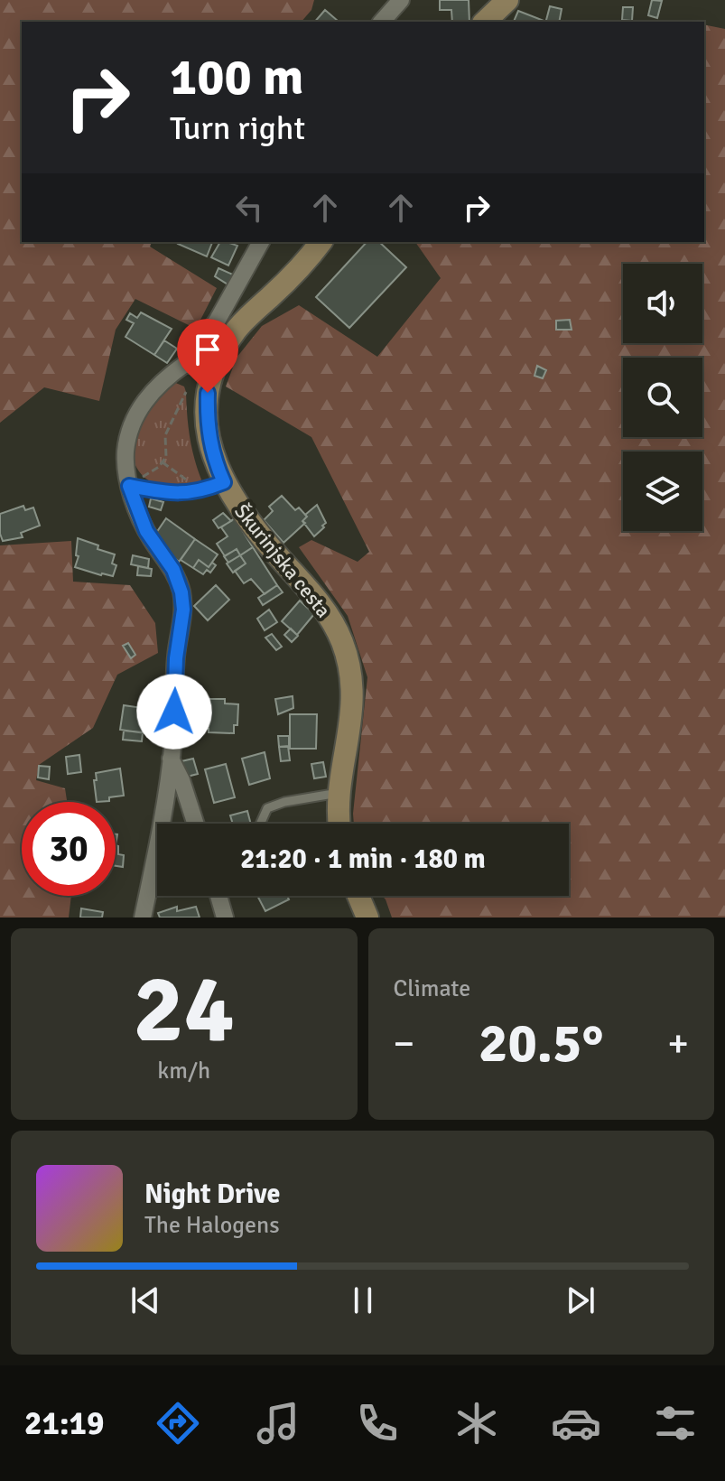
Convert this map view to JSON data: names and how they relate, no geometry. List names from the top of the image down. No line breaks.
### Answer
{"streets":{"street":["Škurinjska cesta"]},"page":{"turn":["100 m","Turn right"],"limit":"30","trip":"21:20 · 1 min · 180 m","tile":[["24","km/h"],"Climate"],"heat":["−","20.5°","+"],"song":["Night Drive","The Halogens"],"tabs":"21:19"}}
